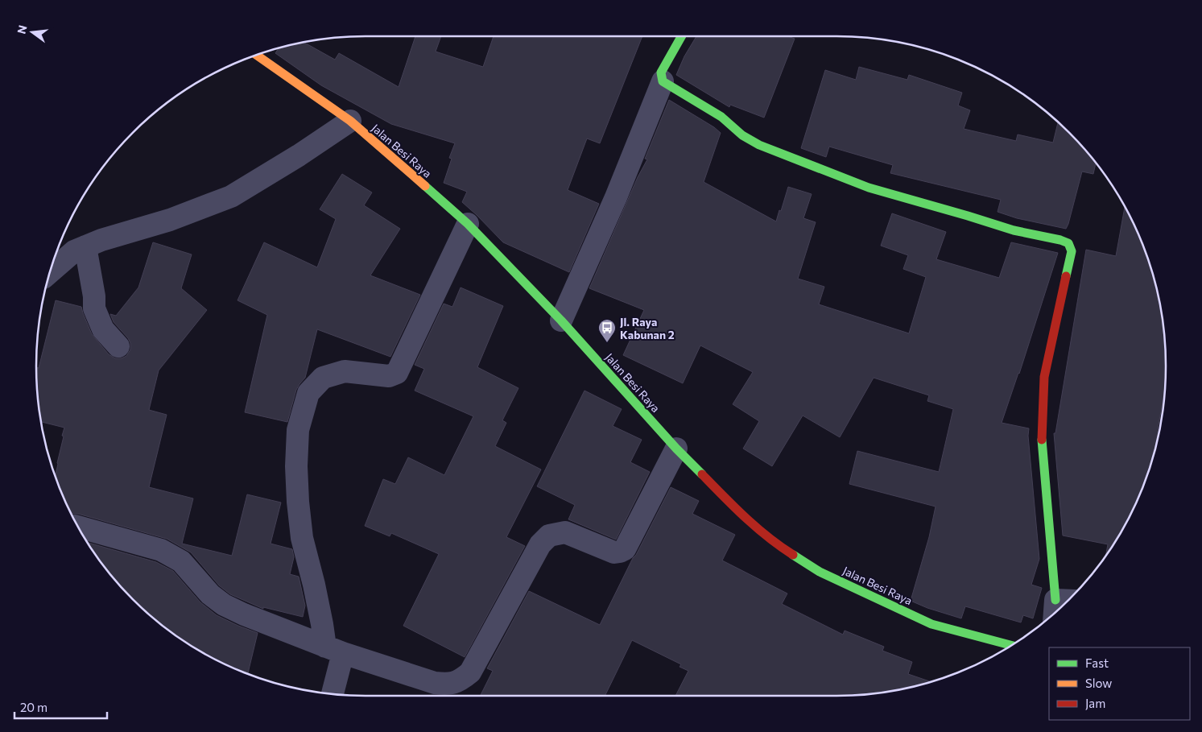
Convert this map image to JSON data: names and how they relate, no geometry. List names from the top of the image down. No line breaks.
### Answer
{"streets":{"street":["Jalan Besi Raya"]},"places":{"bus stop":["Jl. Raya Kabunan 2"]},"legend":["Fast","Slow","Jam"],"scale_bar":"20 m","north":"left"}
